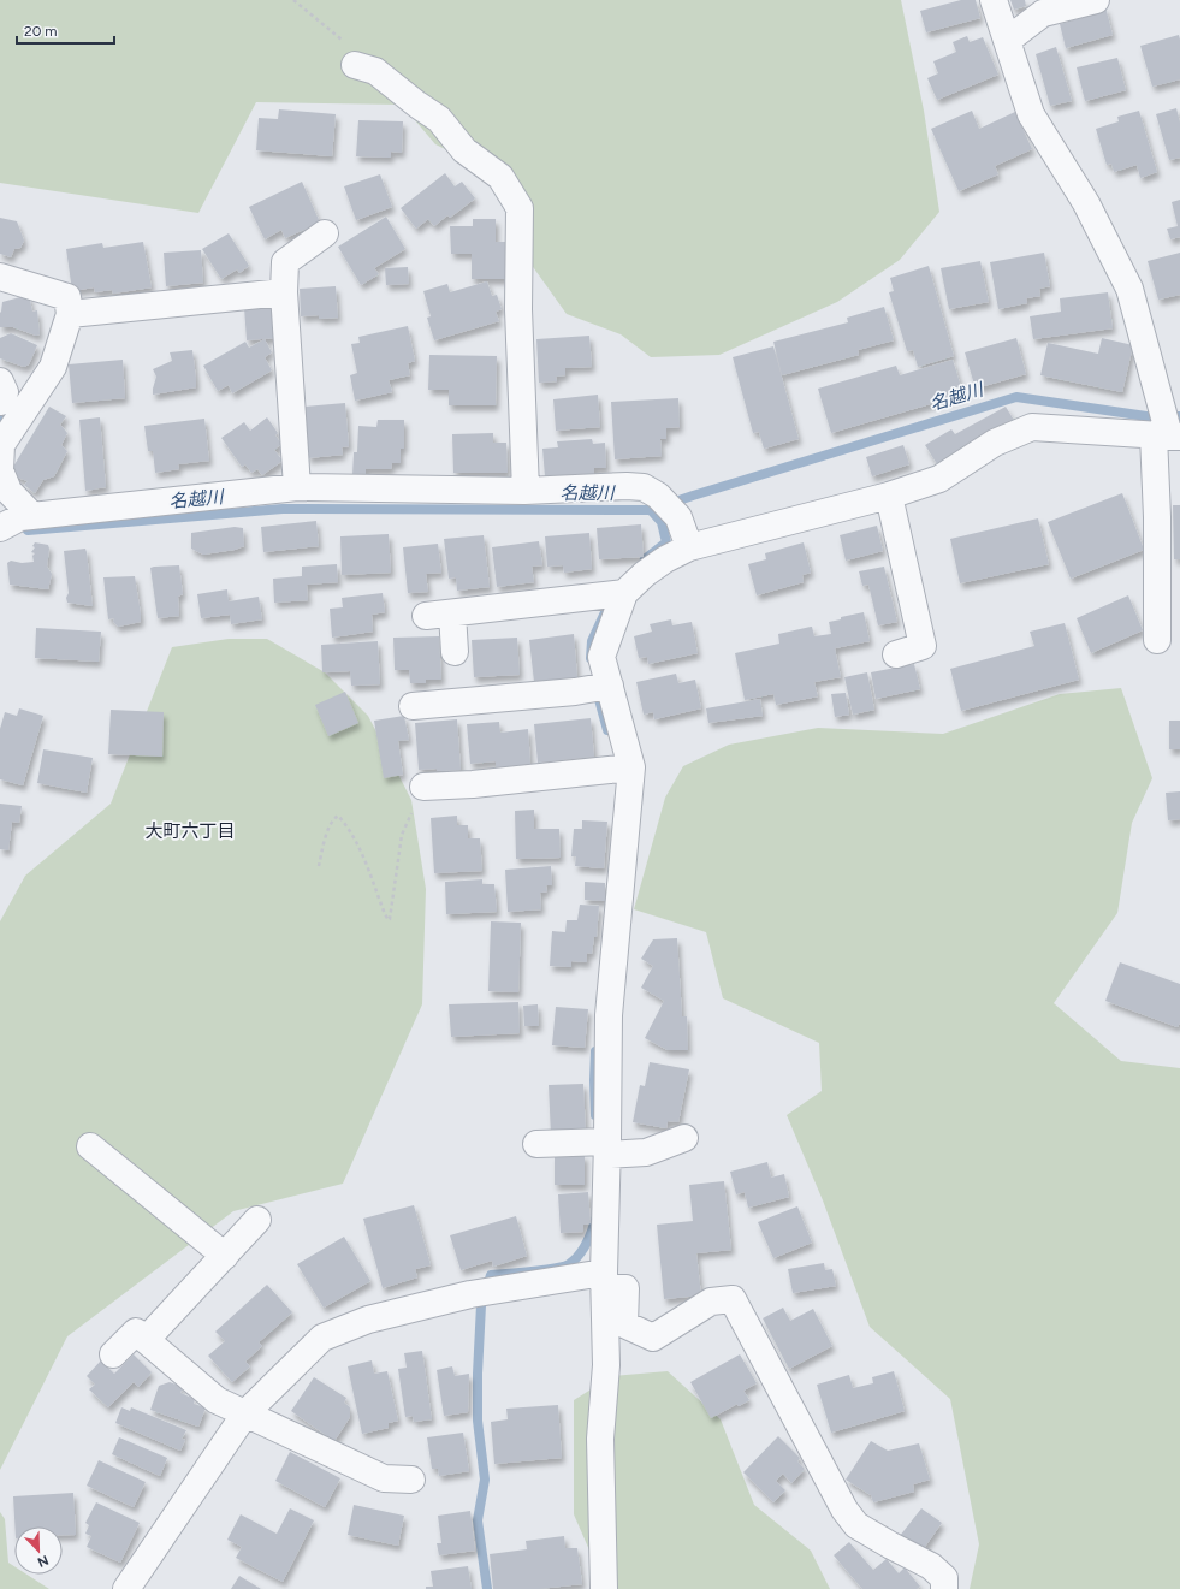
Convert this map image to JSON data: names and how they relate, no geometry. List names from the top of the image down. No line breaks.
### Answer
{"districts":["大町六丁目"],"water":["名越川"],"scale_bar":"20 m","north":"bottom right"}
